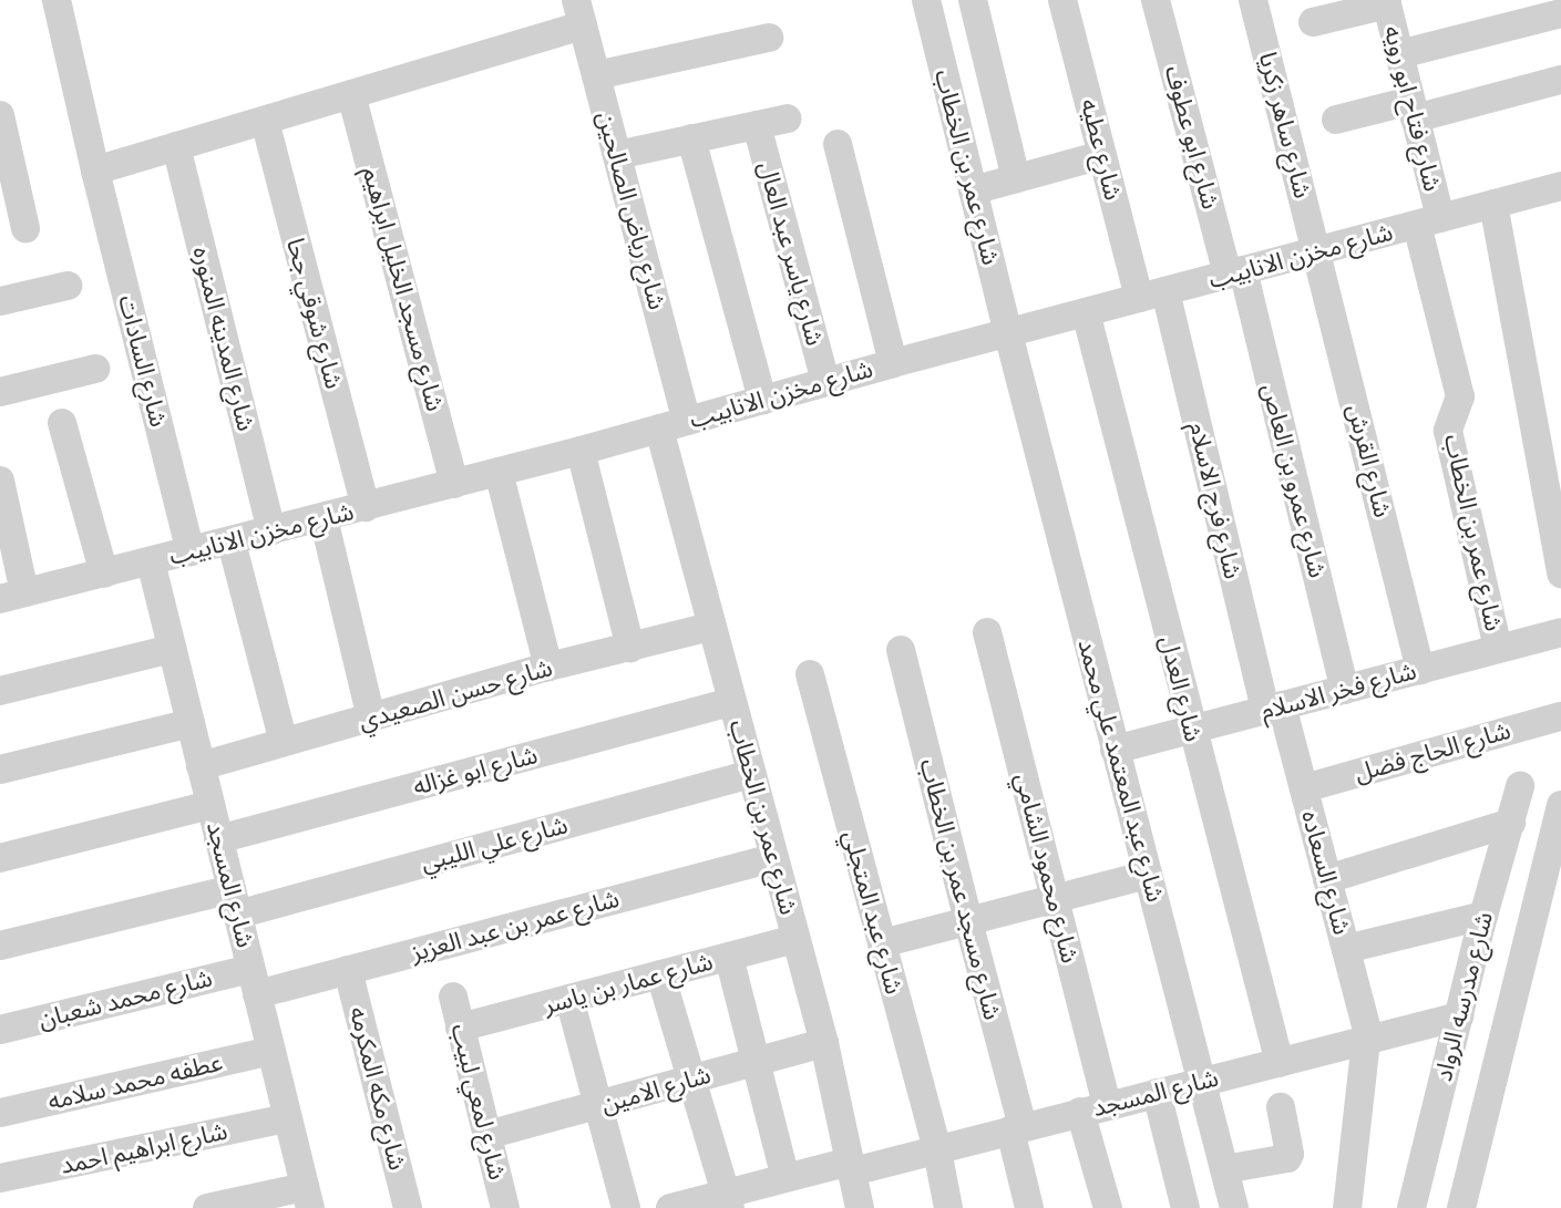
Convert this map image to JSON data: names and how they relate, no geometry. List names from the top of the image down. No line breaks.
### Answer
{"streets":{"street":["شارع فتاح ابو رويه","شارع ساهر زكريا","شارع ابو عطوف","شارع عطيه","شارع عمر بن الخطاب","شارع رياض الصالحين","شارع ياسر عبد العال","شارع مخزن الانابيب","شارع مسجد الخليل ابراهيم","شارع شوقي جحا","شارع المدينه المنوره","شارع السادات","شارع القرش","شارع عمرو بن العاص","شارع فرج الاسلام","شارع العدل","شارع فخر الاسلام","شارع حسن الصعيدي","شارع الحاج فضل","شارع ابو غزاله","شارع عبد المعتمد علي محمد","شارع علي الليبي","شارع محمود الشامي","شارع السعاده","شارع المسجد","شارع مسجد عمر بن الخطاب","شارع عبد المتجلي","شارع عمر بن عبد العزيز","شارع عمار بن ياسر","شارع مدرسه الرواد","شارع محمد شعبان","عطفه محمد سلامه","شارع مكه المكرمه","شارع الامين","شارع لمعي لبيب","شارع ابراهيم احمد"]},"crossings":[["شارع فتاح ابو رويه","شارع عمر بن الخطاب"],["شارع فتاح ابو رويه","شارع مخزن الانابيب"],["شارع ساهر زكريا","شارع مخزن الانابيب"],["شارع ساهر زكريا","شارع القرش"],["شارع ابو عطوف","شارع مخزن الانابيب"],["شارع ابو عطوف","شارع عمرو بن العاص"],["شارع عطيه","شارع مخزن الانابيب"],["شارع عطيه","شارع فرج الاسلام"],["شارع عمر بن الخطاب","شارع مخزن الانابيب"],["شارع عمر بن الخطاب","شارع فخر الاسلام"],["شارع عمر بن الخطاب","شارع حسن الصعيدي"],["شارع عمر بن الخطاب","شارع ابو غزاله"],["شارع عمر بن الخطاب","شارع عبد المعتمد علي محمد"],["شارع عمر بن الخطاب","شارع علي الليبي"],["شارع عمر بن الخطاب","شارع المسجد"],["شارع عمر بن الخطاب","شارع عمر بن عبد العزيز"],["شارع عمر بن الخطاب","شارع عمار بن ياسر"],["شارع عمر بن الخطاب","شارع الامين"],["شارع رياض الصالحين","شارع مخزن الانابيب"],["شارع ياسر عبد العال","شارع مخزن الانابيب"],["شارع مخزن الانابيب","شارع مسجد الخليل ابراهيم"],["شارع مخزن الانابيب","شارع شوقي جحا"],["شارع مخزن الانابيب","شارع المدينه المنوره"],["شارع مخزن الانابيب","شارع السادات"],["شارع مخزن الانابيب","شارع القرش"],["شارع مخزن الانابيب","شارع عمرو بن العاص"],["شارع مخزن الانابيب","شارع فرج الاسلام"],["شارع مخزن الانابيب","شارع العدل"],["شارع مخزن الانابيب","شارع عبد المعتمد علي محمد"],["شارع مخزن الانابيب","شارع المسجد"],["شارع القرش","شارع فخر الاسلام"],["شارع عمرو بن العاص","شارع فخر الاسلام"],["شارع فرج الاسلام","شارع فخر الاسلام"],["شارع فرج الاسلام","شارع السعاده"],["شارع العدل","شارع فخر الاسلام"],["شارع العدل","شارع المسجد"],["شارع فخر الاسلام","شارع عبد المعتمد علي محمد"],["شارع فخر الاسلام","شارع السعاده"],["شارع حسن الصعيدي","شارع المسجد"],["شارع الحاج فضل","شارع السعاده"],["شارع ابو غزاله","شارع المسجد"],["شارع عبد المعتمد علي محمد","شارع المسجد"],["شارع علي الليبي","شارع المسجد"],["شارع محمود الشامي","شارع المسجد"],["شارع السعاده","شارع المسجد"],["شارع المسجد","شارع مسجد عمر بن الخطاب"],["شارع المسجد","شارع عبد المتجلي"],["شارع المسجد","شارع عمر بن عبد العزيز"],["شارع المسجد","شارع مدرسه الرواد"],["شارع المسجد","شارع محمد شعبان"],["شارع المسجد","عطفه محمد سلامه"],["شارع المسجد","شارع ابراهيم احمد"],["شارع عمر بن عبد العزيز","شارع محمد شعبان"],["شارع عمر بن عبد العزيز","شارع مكه المكرمه"],["شارع عمار بن ياسر","شارع لمعي لبيب"],["شارع الامين","شارع لمعي لبيب"]]}
